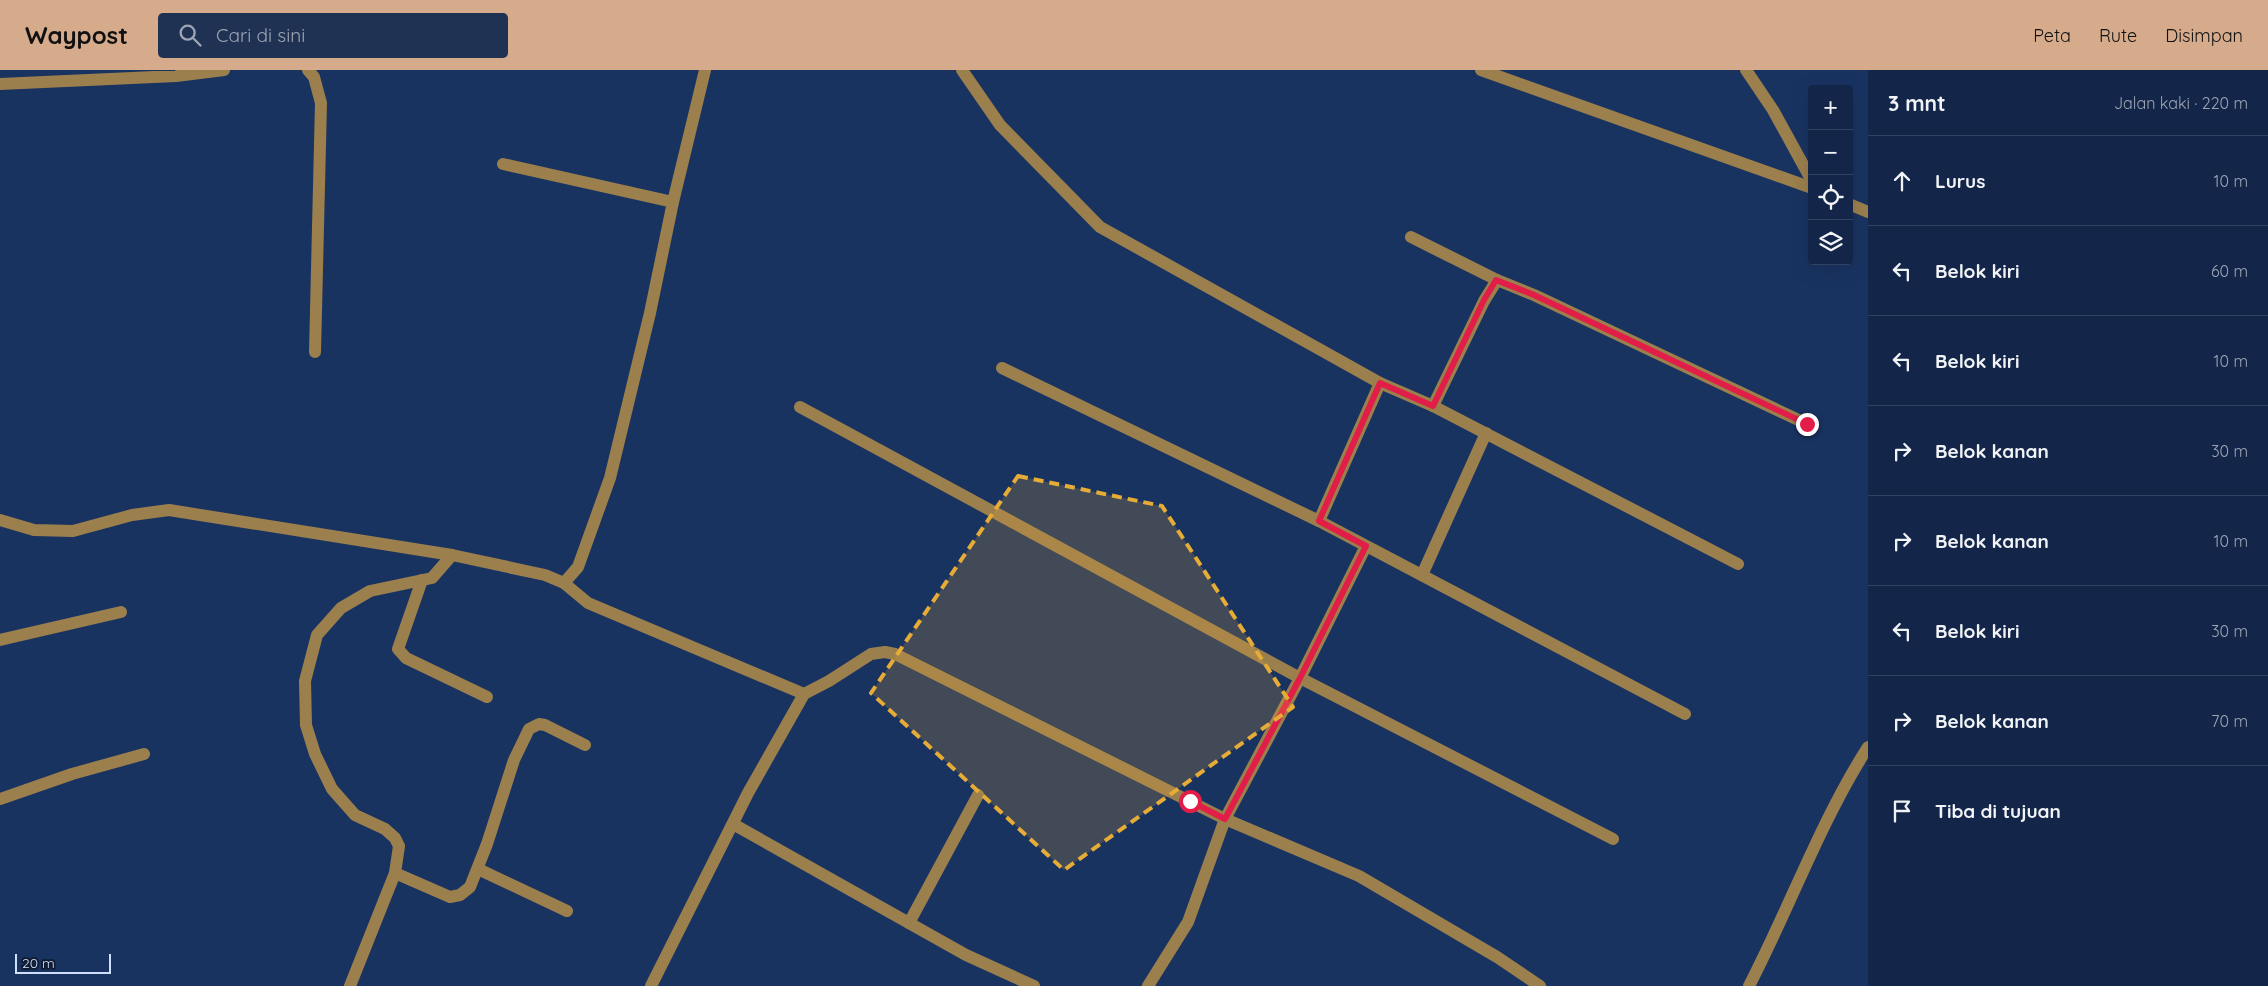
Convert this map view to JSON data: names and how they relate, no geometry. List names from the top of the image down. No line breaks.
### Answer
{"scale_bar":"20 m","page":{"header":"Waypost","search":"Cari di sini","nav":["Peta","Rute","Disimpan"],"heading":["3 mnt","Jalan kaki · 220 m"],"map_buttons":["+","−"],"list":[["Lurus","10 m"],["Belok kiri","60 m"],["Belok kiri","10 m"],["Belok kanan","30 m"],["Belok kanan","10 m"],["Belok kiri","30 m"],["Belok kanan","70 m"],"Tiba di tujuan"],"scale":"20 m"}}
